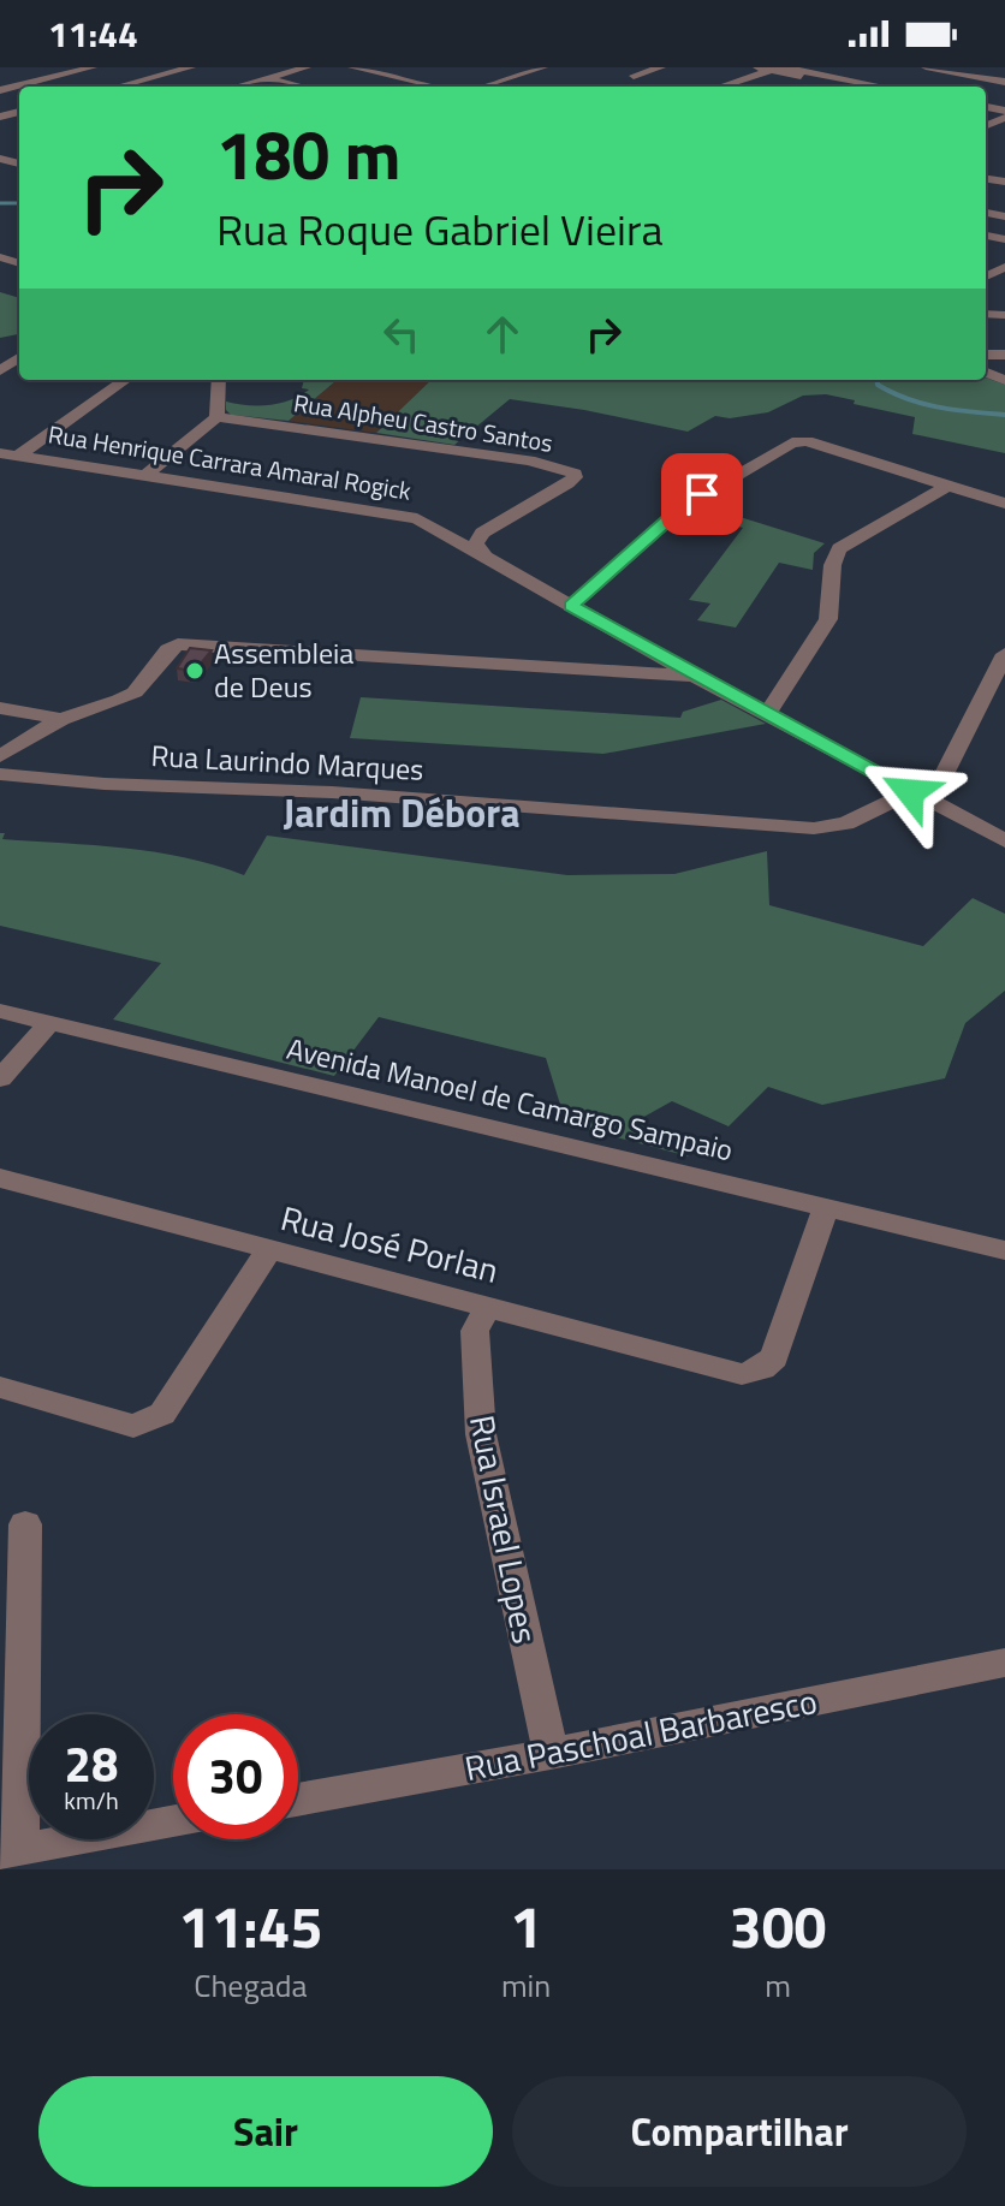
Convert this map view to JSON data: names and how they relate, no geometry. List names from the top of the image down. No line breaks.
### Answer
{"streets":{"street":["Rua Alpheu Castro Santos","Rua Henrique Carrara Amaral Rogick","Rua Laurindo Marques","Avenida Manoel de Camargo Sampaio","Rua José Porlan","Rua Israel Lopes","Rua Paschoal Barbaresco"]},"crossings":[["Rua Alpheu Castro Santos","Rua Henrique Carrara Amaral Rogick"],["Rua Henrique Carrara Amaral Rogick","Rua Laurindo Marques"],["Avenida Manoel de Camargo Sampaio","Rua José Porlan"],["Rua José Porlan","Rua Israel Lopes"],["Rua Israel Lopes","Rua Paschoal Barbaresco"]],"districts":["Jardim Débora"],"places":["Assembleia de Deus"],"page":{"status":"11:44","turn":["180 m","Rua Roque Gabriel Vieira"],"speed":"28 km/h","limit":"30","eta":["11:45","Chegada","1","min","300","m"],"buttons":["Sair","Compartilhar"]}}
